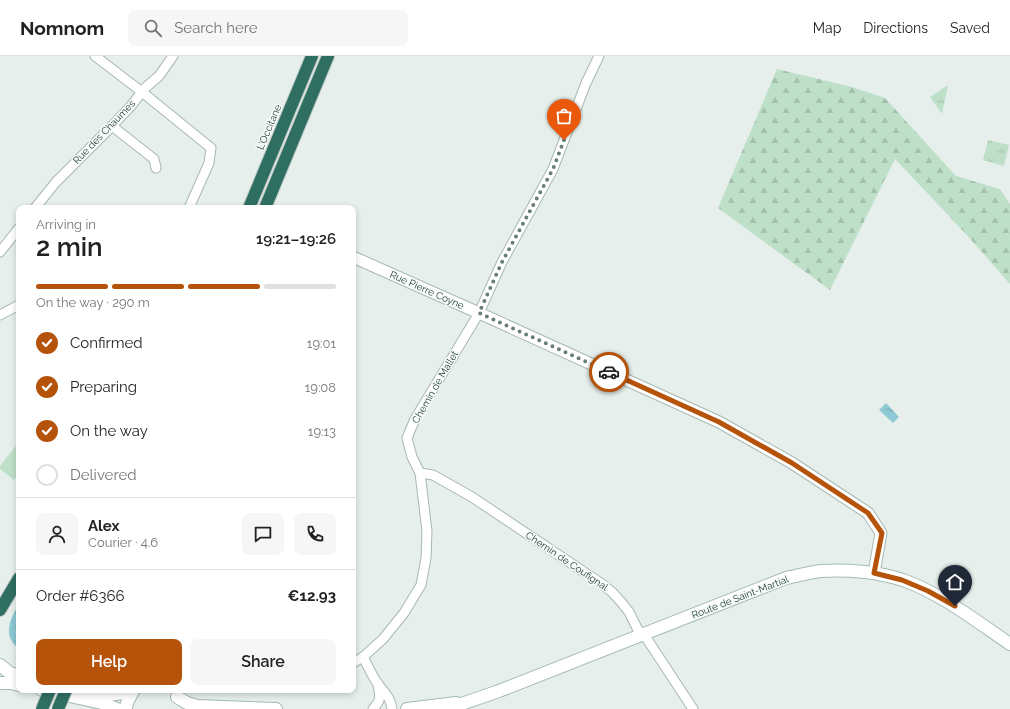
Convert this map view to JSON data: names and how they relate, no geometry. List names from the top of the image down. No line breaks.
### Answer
{"streets":{"highway":["L'Occitane"],"main road":["Route de Saint-Martial"],"street":["Rue des Chaumes","Rue Pierre Coyne","Chemin de Mallet","Chemin de Coufignal"]},"crossings":[["Rue Pierre Coyne","Chemin de Mallet"],["Rue Pierre Coyne","Route de Saint-Martial"],["Chemin de Mallet","Chemin de Coufignal"],["Chemin de Coufignal","Route de Saint-Martial"]],"page":{"header":"Nomnom","search":"Search here","nav":["Map","Directions","Saved"],"heading":["2 min","Arriving in","19:21–19:26"],"panel":["Alex","Courier · 4.6","Order #6366","€12.93"],"bar":"On the way · 290 m","list":[["Confirmed","19:01"],["Preparing","19:08"],["On the way","19:13"],"Delivered"],"buttons":["Help","Share"]}}
